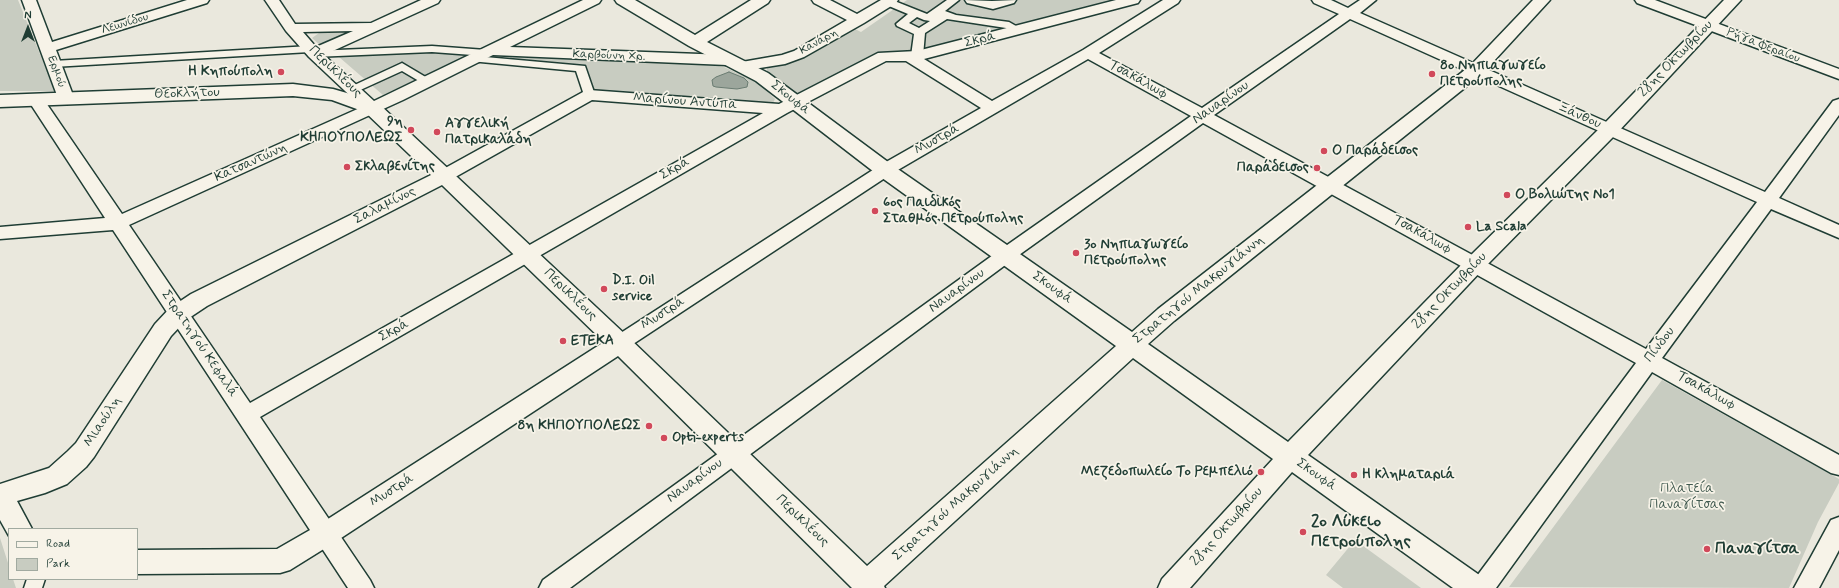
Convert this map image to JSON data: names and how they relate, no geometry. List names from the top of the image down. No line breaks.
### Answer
{"streets":{"street":["Λεωνίδου","Σκρά","Κανάρη","Ρήγα Φεραίου","Καρβούνη Χρ.","28ης Οκτωβρίου","Ερμού","Περικλέους","Τσακάλωφ","Θεοκλήτου","Σκουφά","Μαρίνου Αντύπα","Ναυαρίνου","Ξάνθου","Μυστρά","Κατσαντώνη","Σαλαμίνος","Στρατηγού Μακρυγιάννη","Στρατηγού Κεφαλά","Πίνδου","Μιαούλη"]},"crossings":[["Λεωνίδου","Ερμού"],["Σκρά","Περικλέους"],["Σκρά","Σκουφά"],["Σκρά","Μαρίνου Αντύπα"],["Σκρά","Στρατηγού Κεφαλά"],["Κανάρη","Καρβούνη Χρ."],["Κανάρη","Σκουφά"],["Ρήγα Φεραίου","28ης Οκτωβρίου"],["Καρβούνη Χρ.","Σκουφά"],["Καρβούνη Χρ.","Κατσαντώνη"],["28ης Οκτωβρίου","Τσακάλωφ"],["28ης Οκτωβρίου","Σκουφά"],["28ης Οκτωβρίου","Ξάνθου"],["Ερμού","Θεοκλήτου"],["Περικλέους","Θεοκλήτου"],["Περικλέους","Ναυαρίνου"],["Περικλέους","Μυστρά"],["Περικλέους","Κατσαντώνη"],["Περικλέους","Σαλαμίνος"],["Περικλέους","Στρατηγού Μακρυγιάννη"],["Τσακάλωφ","Ναυαρίνου"],["Τσακάλωφ","Μυστρά"],["Τσακάλωφ","Στρατηγού Μακρυγιάννη"],["Τσακάλωφ","Πίνδου"],["Θεοκλήτου","Κατσαντώνη"],["Θεοκλήτου","Στρατηγού Κεφαλά"],["Σκουφά","Μαρίνου Αντύπα"],["Σκουφά","Ναυαρίνου"],["Σκουφά","Μυστρά"],["Σκουφά","Στρατηγού Μακρυγιάννη"],["Μαρίνου Αντύπα","Σαλαμίνος"],["Ναυαρίνου","Ξάνθου"],["Ξάνθου","Στρατηγού Μακρυγιάννη"],["Ξάνθου","Πίνδου"],["Μυστρά","Στρατηγού Κεφαλά"],["Κατσαντώνη","Στρατηγού Κεφαλά"],["Σαλαμίνος","Στρατηγού Κεφαλά"],["Σαλαμίνος","Μιαούλη"],["Στρατηγού Κεφαλά","Μιαούλη"]],"parks":["Πλατεία Παναγίτσας"],"places":["Η Κηπούπολη","8ο Νηπιαγωγείο Πετρούπολης","9η ΚΗΠΟΥΠΟΛΕΩΣ","Αγγελική Πατρικαλάδη","Ο Παράδεισος","Σκλαβενίτης","Παράδεισος","Ο Βολιώτης Νο1","6ος Παιδικός Σταθμός Πετρούπολης","La Scala","3ο Νηπιαγωγείο Πετρούπολης","D.I. Oil service","ΕΤΕΚΑ","8η ΚΗΠΟΥΠΟΛΕΩΣ","Opti-experts","Μεζεδοπωλείο Το Ρεμπελιό","Η κληματαριά","2ο Λύκειο Πετρούπολης","Παναγίτσα"],"legend":["Road","Park"],"north":"top"}
